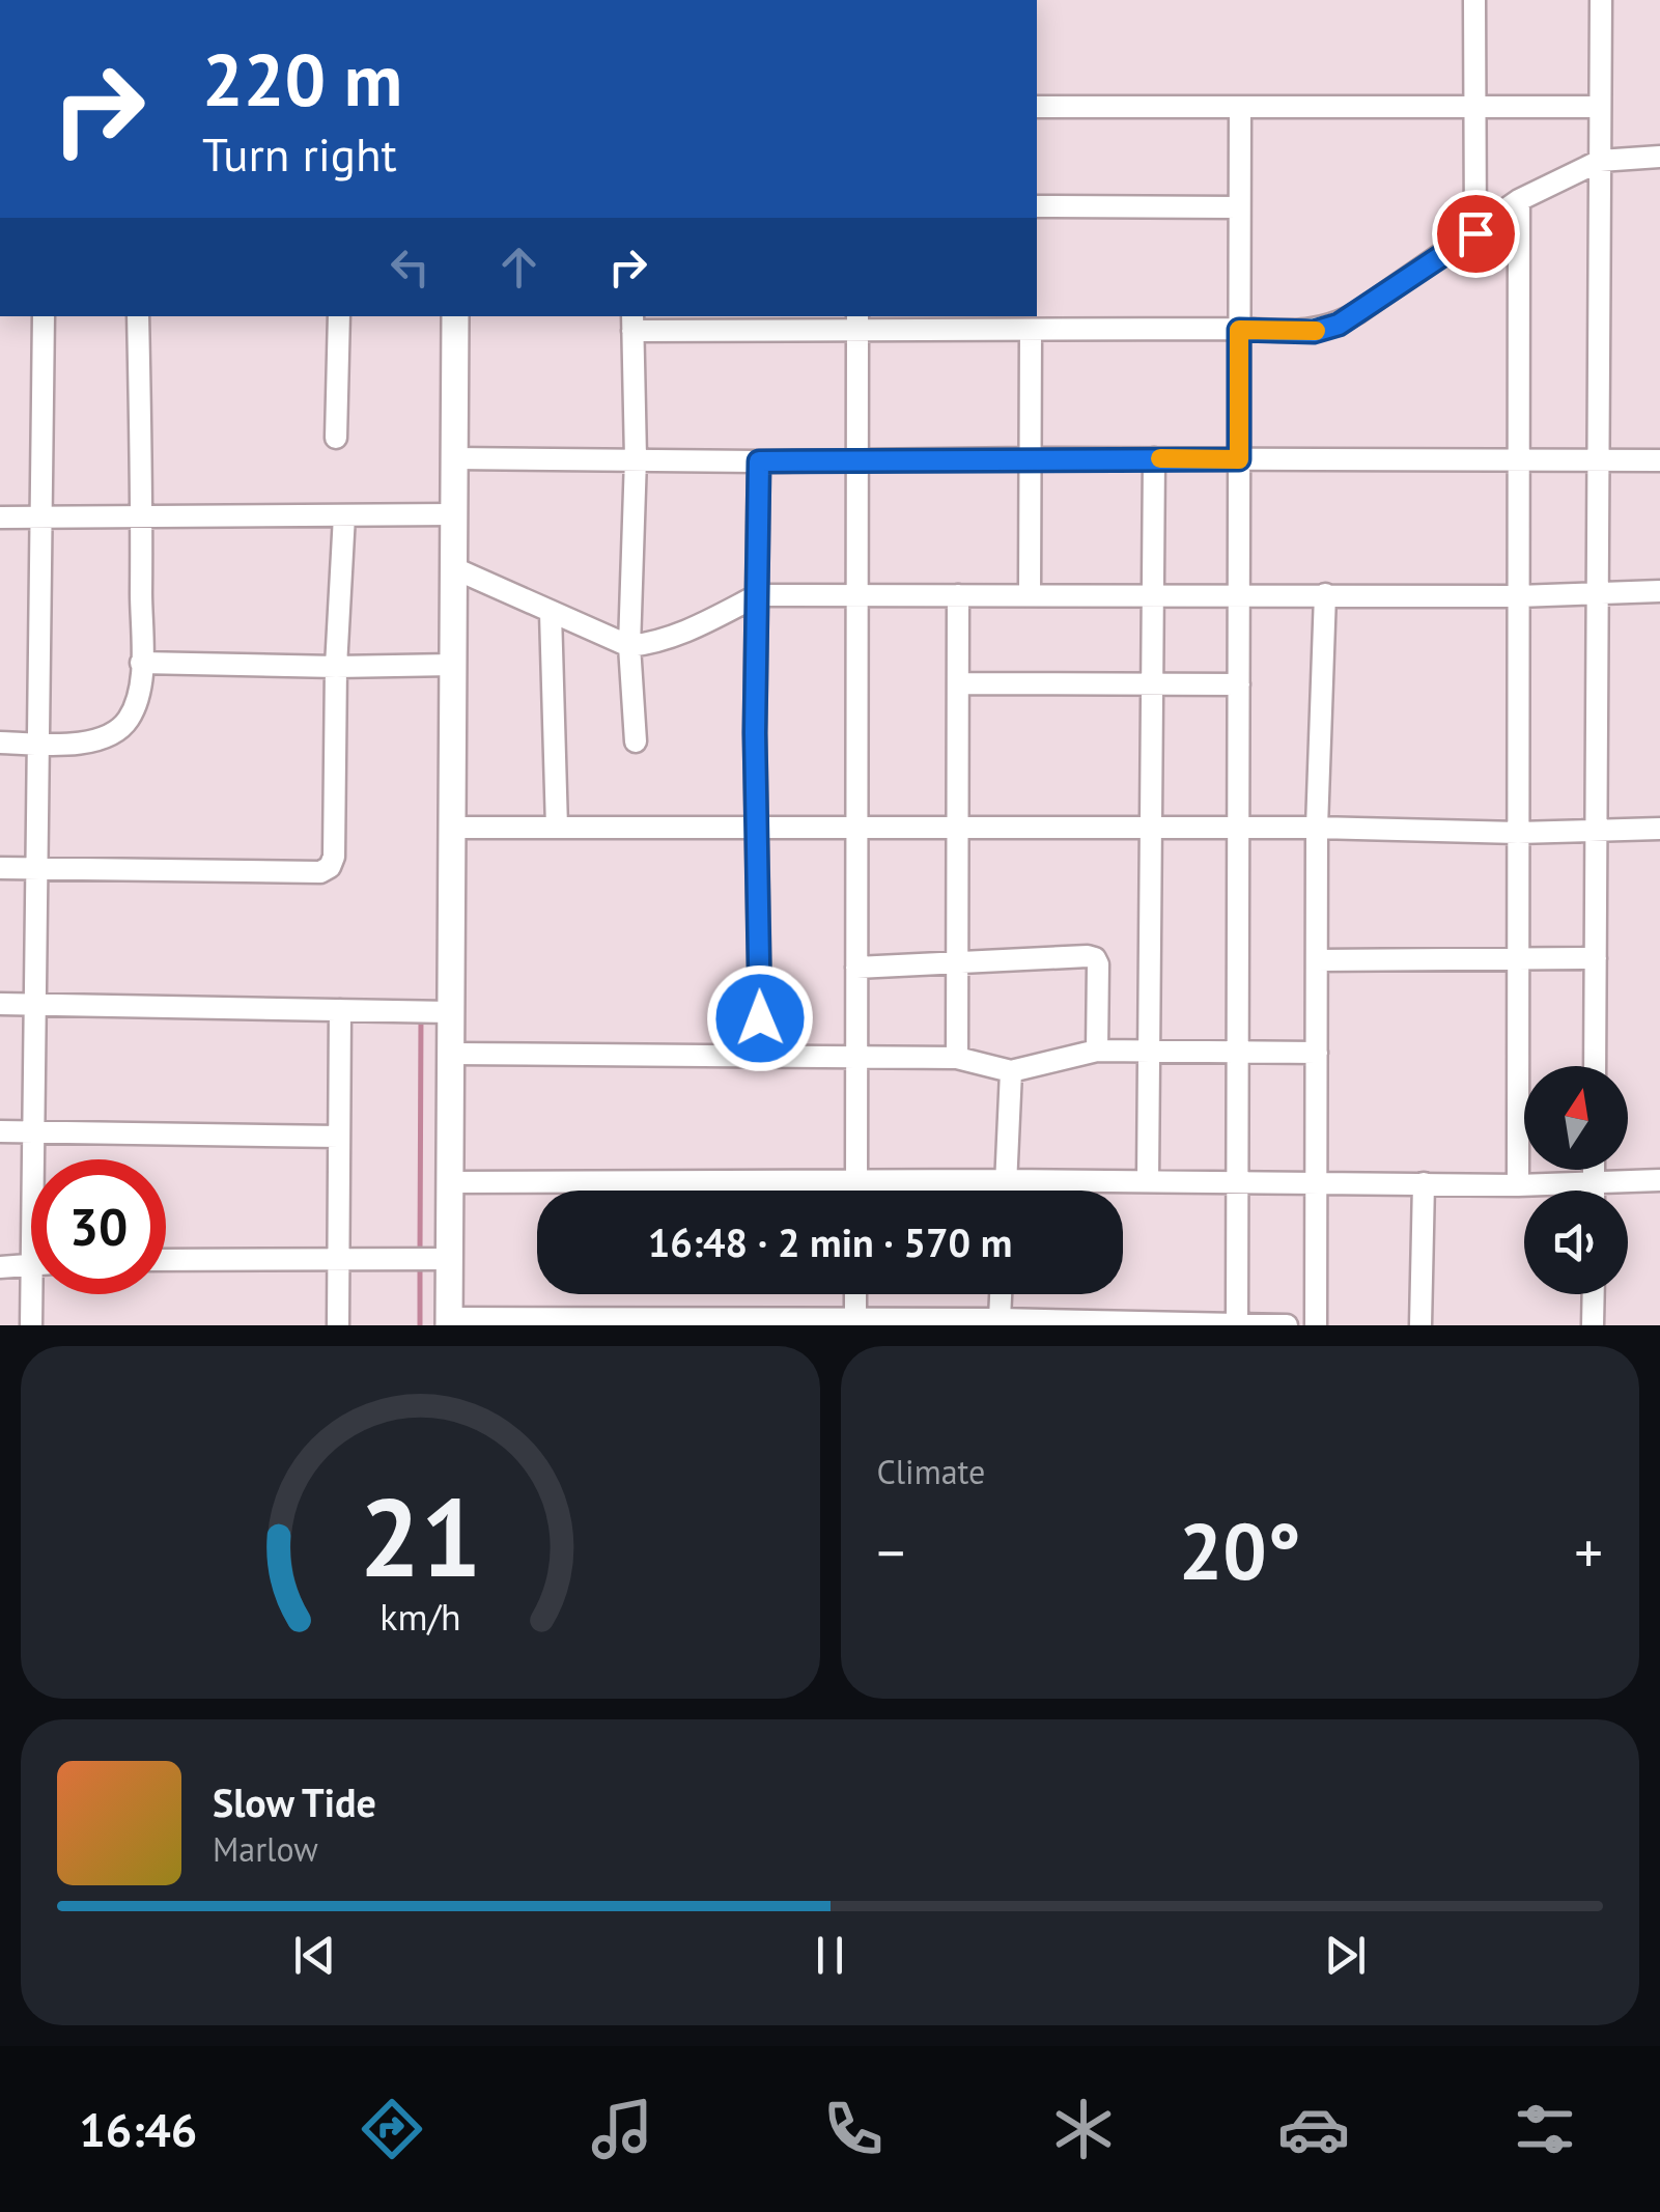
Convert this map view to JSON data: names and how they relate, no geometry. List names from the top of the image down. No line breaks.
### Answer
{"north":"top","page":{"turn":["220 m","Turn right"],"limit":"30","trip":"16:48 · 2 min · 570 m","tile":"Climate","heat":["−","20°","+"],"song":["Slow Tide","Marlow"],"tabs":"16:46","gauge":["21","km/h"]}}
